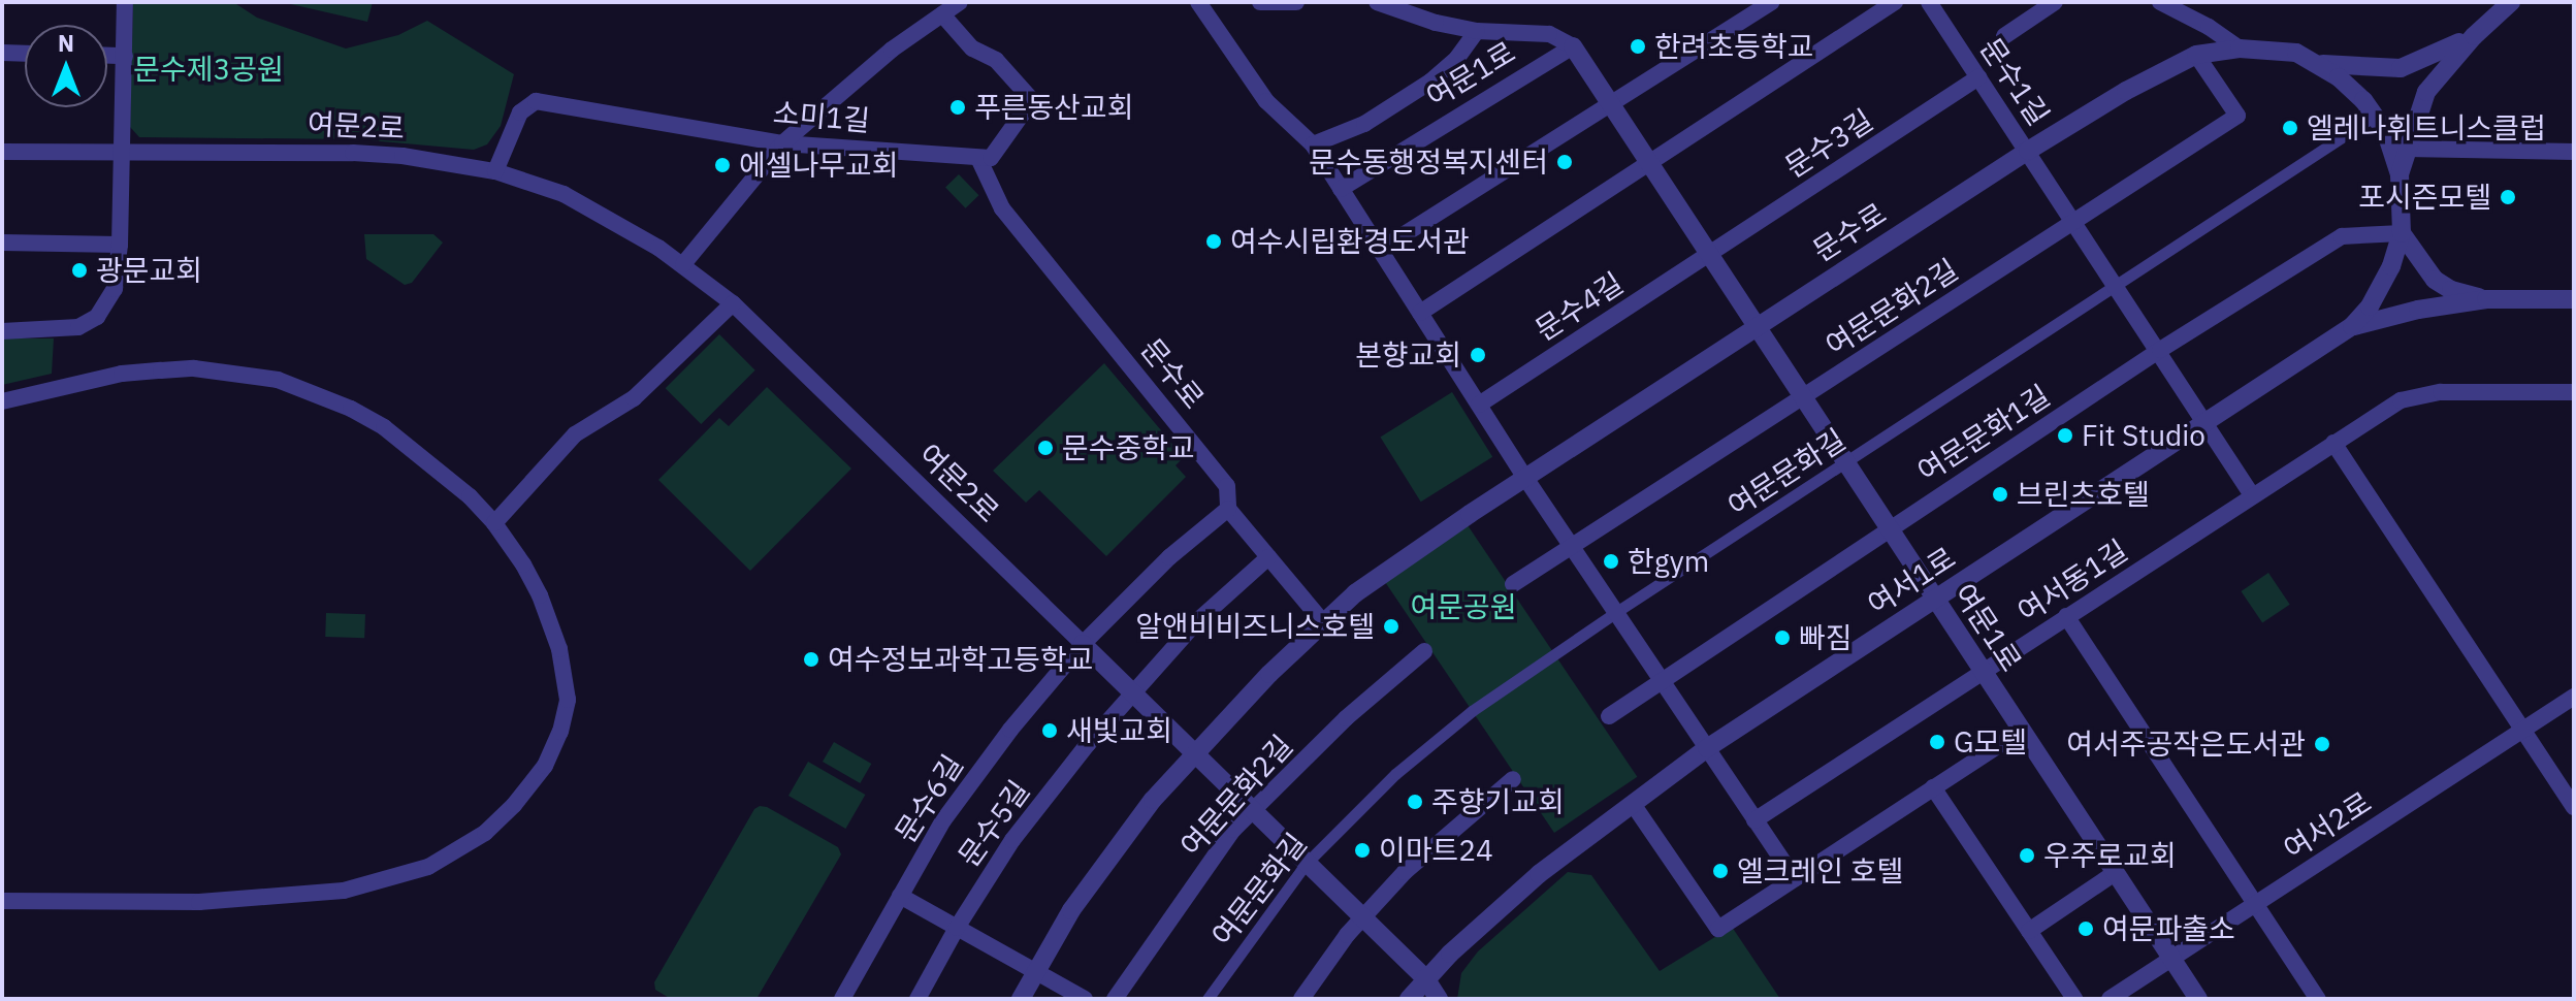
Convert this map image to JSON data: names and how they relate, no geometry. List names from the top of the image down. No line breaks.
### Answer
{"streets":{"street":["여문1로","문수1길","소미1길","여문2로","문수3길","문수로","문수4길","여문문화2길","여문문화1길","여문문화길","여서1로","여서동1길","문수6길","문수5길","여서2로"]},"crossings":[["여문1로","문수3길"],["여문1로","문수로"],["여문1로","문수4길"],["여문1로","여문문화2길"],["여문1로","여문문화1길"],["여문1로","여문문화길"],["여문1로","여서1로"],["여문1로","여서동1길"],["여문1로","여서2로"],["문수1길","문수3길"],["문수1길","문수로"],["문수1길","여문문화2길"],["문수1길","여문문화1길"],["문수1길","여문문화길"],["문수1길","여서1로"],["소미1길","여문2로"],["소미1길","문수로"],["여문2로","문수로"],["여문2로","여문문화2길"],["여문2로","여문문화길"],["여문2로","여서1로"],["여문2로","문수6길"],["여문2로","문수5길"],["문수3길","문수4길"],["문수로","여문문화2길"],["문수로","여문문화길"],["여문문화1길","여서1로"]],"parks":["문수제3공원","여문공원"],"places":["한려초등학교","푸른동산교회","엘레나휘트니스클럽","문수동행정복지센터","에셀나무교회","포시즌모텔","여수시립환경도서관","광문교회","본향교회","Fit Studio","문수중학교","브린츠호텔","한gym","알앤비비즈니스호텔","빠짐","여수정보과학고등학교","새빛교회","G모텔","여서주공작은도서관","주향기교회","이마트24","우주로교회","엘크레인 호텔","여문파출소"],"north":"top"}
